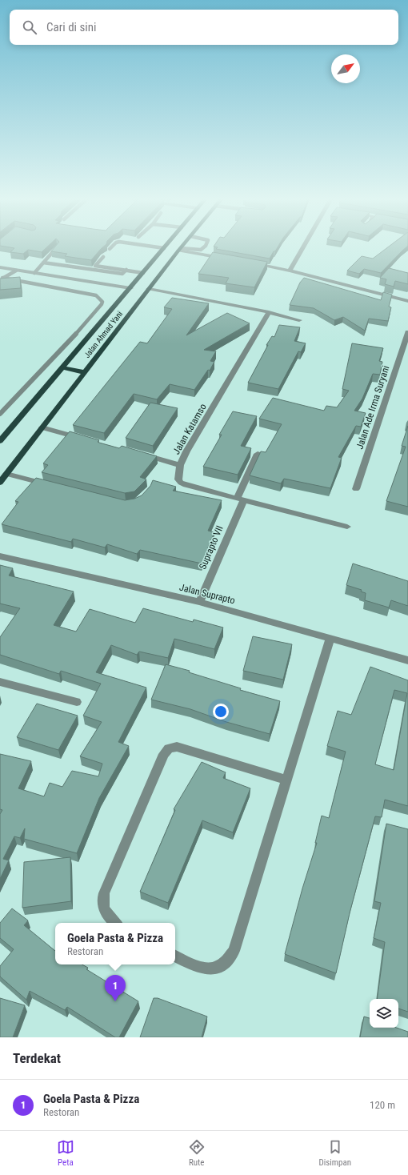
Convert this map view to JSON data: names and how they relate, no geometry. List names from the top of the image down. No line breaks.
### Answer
{"streets":{"main road":["Jalan Ahmad Yani"],"street":["Jalan Ade Irma Suryani","Jalan Katamso","Suprapto VII","Jalan Suprapto"]},"crossings":[["Suprapto VII","Jalan Suprapto"]],"north":"top right","page":{"search":"Cari di sini","popup":["Goela Pasta & Pizza","Restoran"],"pins":"1","heading":"Terdekat","list":[{"mark":"1","name":"Goela Pasta & Pizza","note":"Restoran","value":"120 m"}],"nav":["Peta","Rute","Disimpan"]}}
